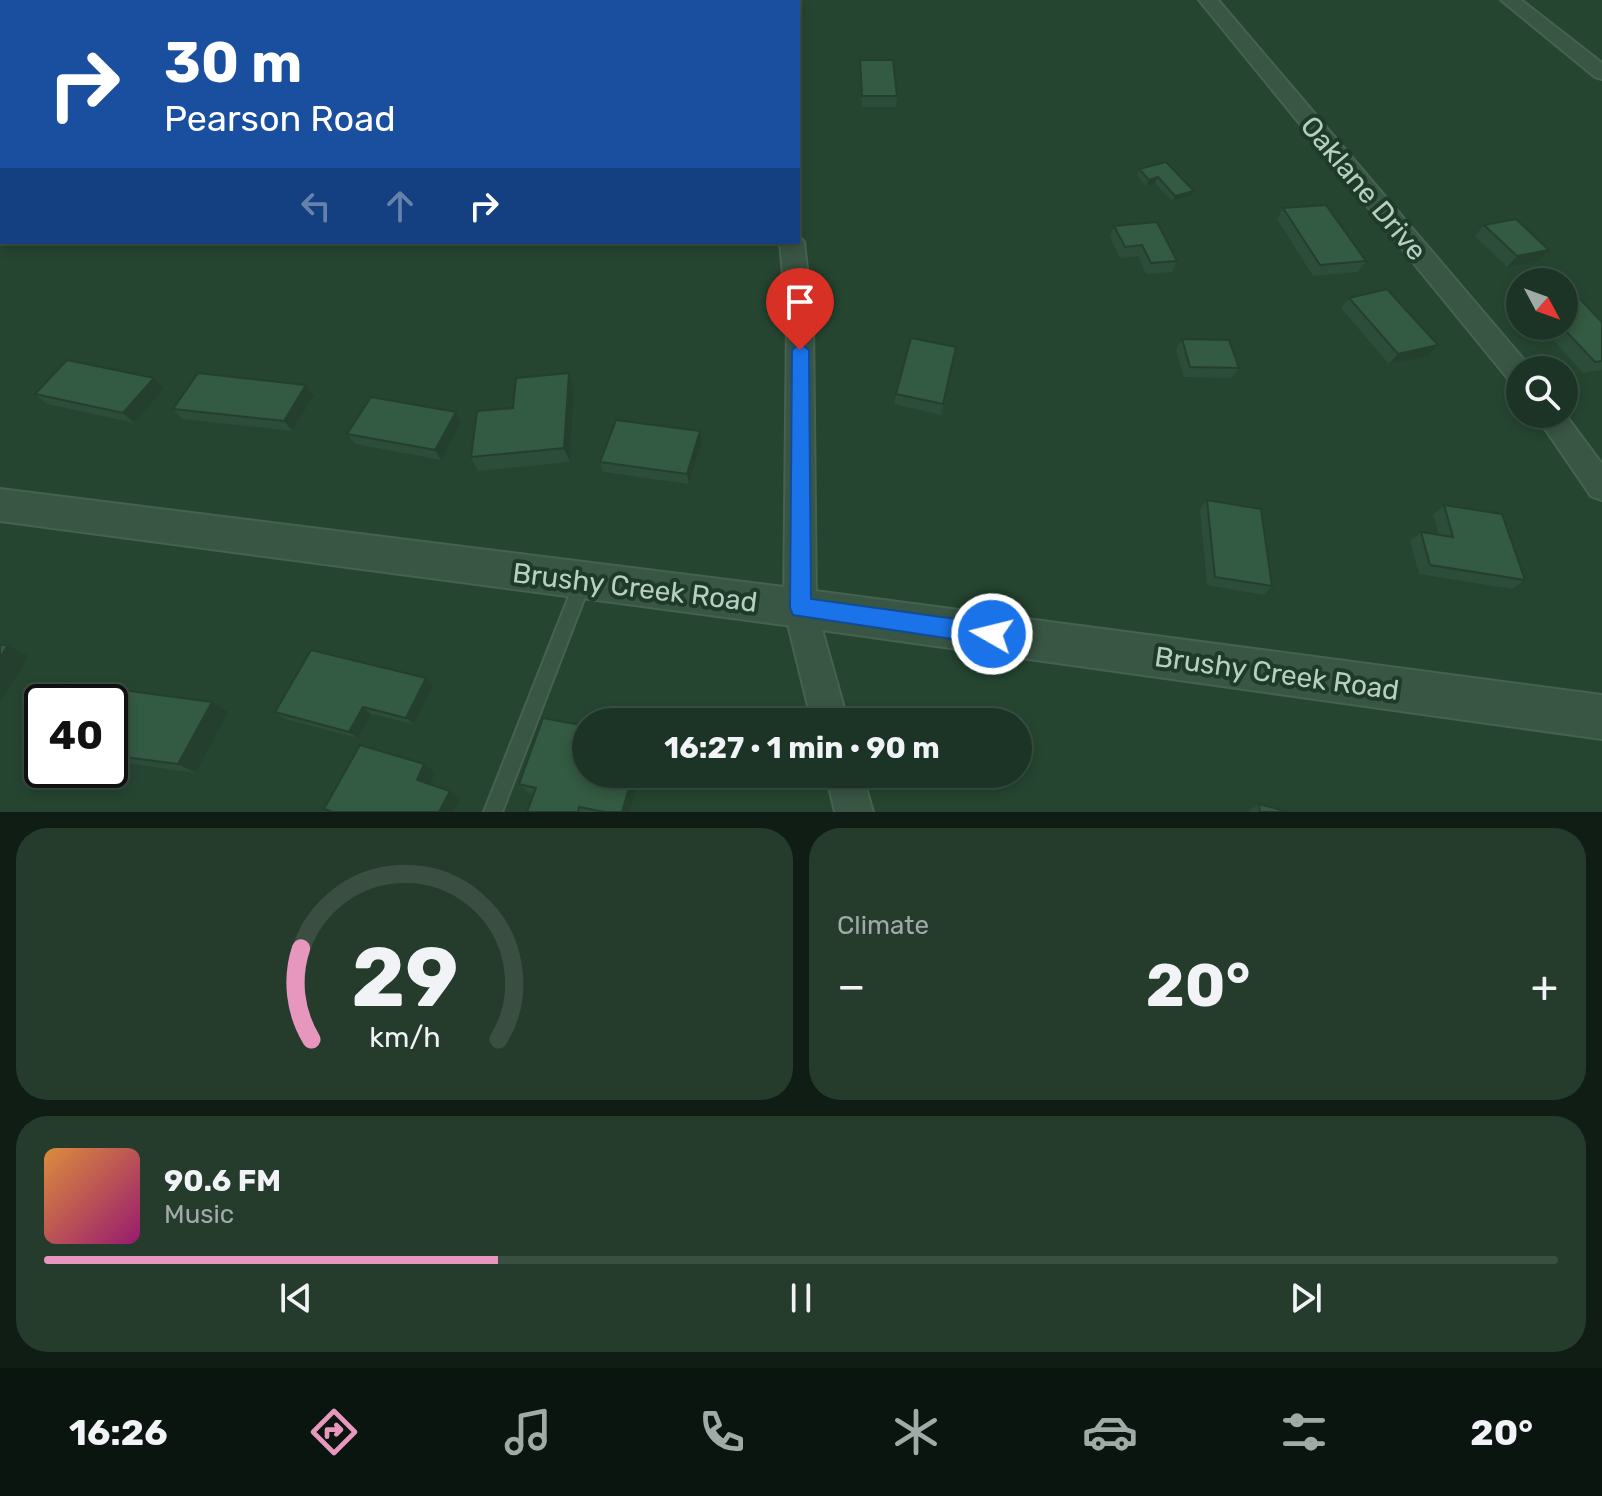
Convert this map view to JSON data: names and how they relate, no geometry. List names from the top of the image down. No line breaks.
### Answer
{"streets":{"street":["Oaklane Drive","Brushy Creek Road"]},"north":"bottom right","page":{"turn":["30 m","Pearson Road"],"limit":"40","trip":"16:27 · 1 min · 90 m","tile":"Climate","heat":["−","20°","+"],"song":["90.6 FM","Music"],"tabs":["16:26","20°"],"gauge":["29","km/h"]}}
